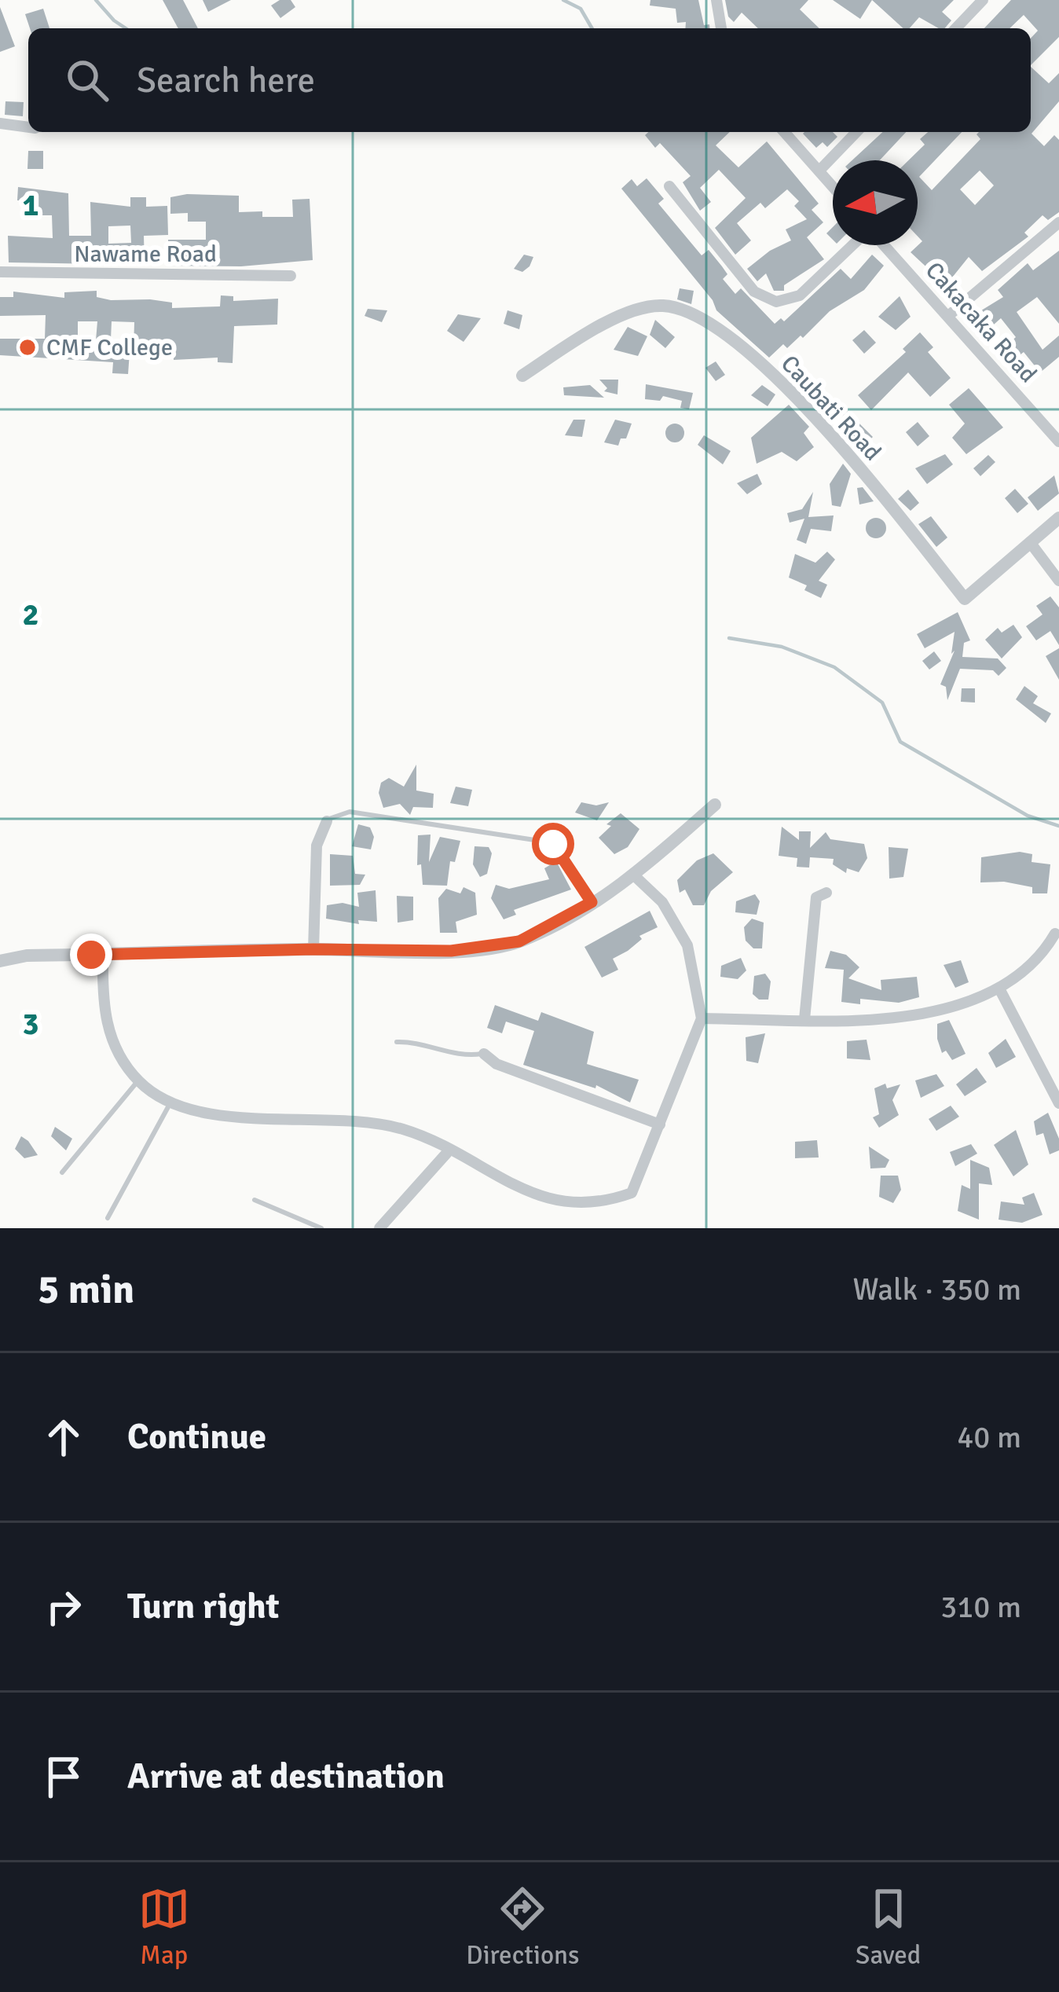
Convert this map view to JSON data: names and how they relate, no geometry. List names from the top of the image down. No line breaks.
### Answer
{"streets":{"street":["Nawame Road","Cakacaka Road","Caubati Road"]},"places":["CMF College"],"north":"left","page":{"search":"Search here","heading":["5 min","Walk · 350 m"],"list":[["Continue","40 m"],["Turn right","310 m"],"Arrive at destination"],"nav":["Map","Directions","Saved"]},"grid":{"rows":["1","2","3"]}}
